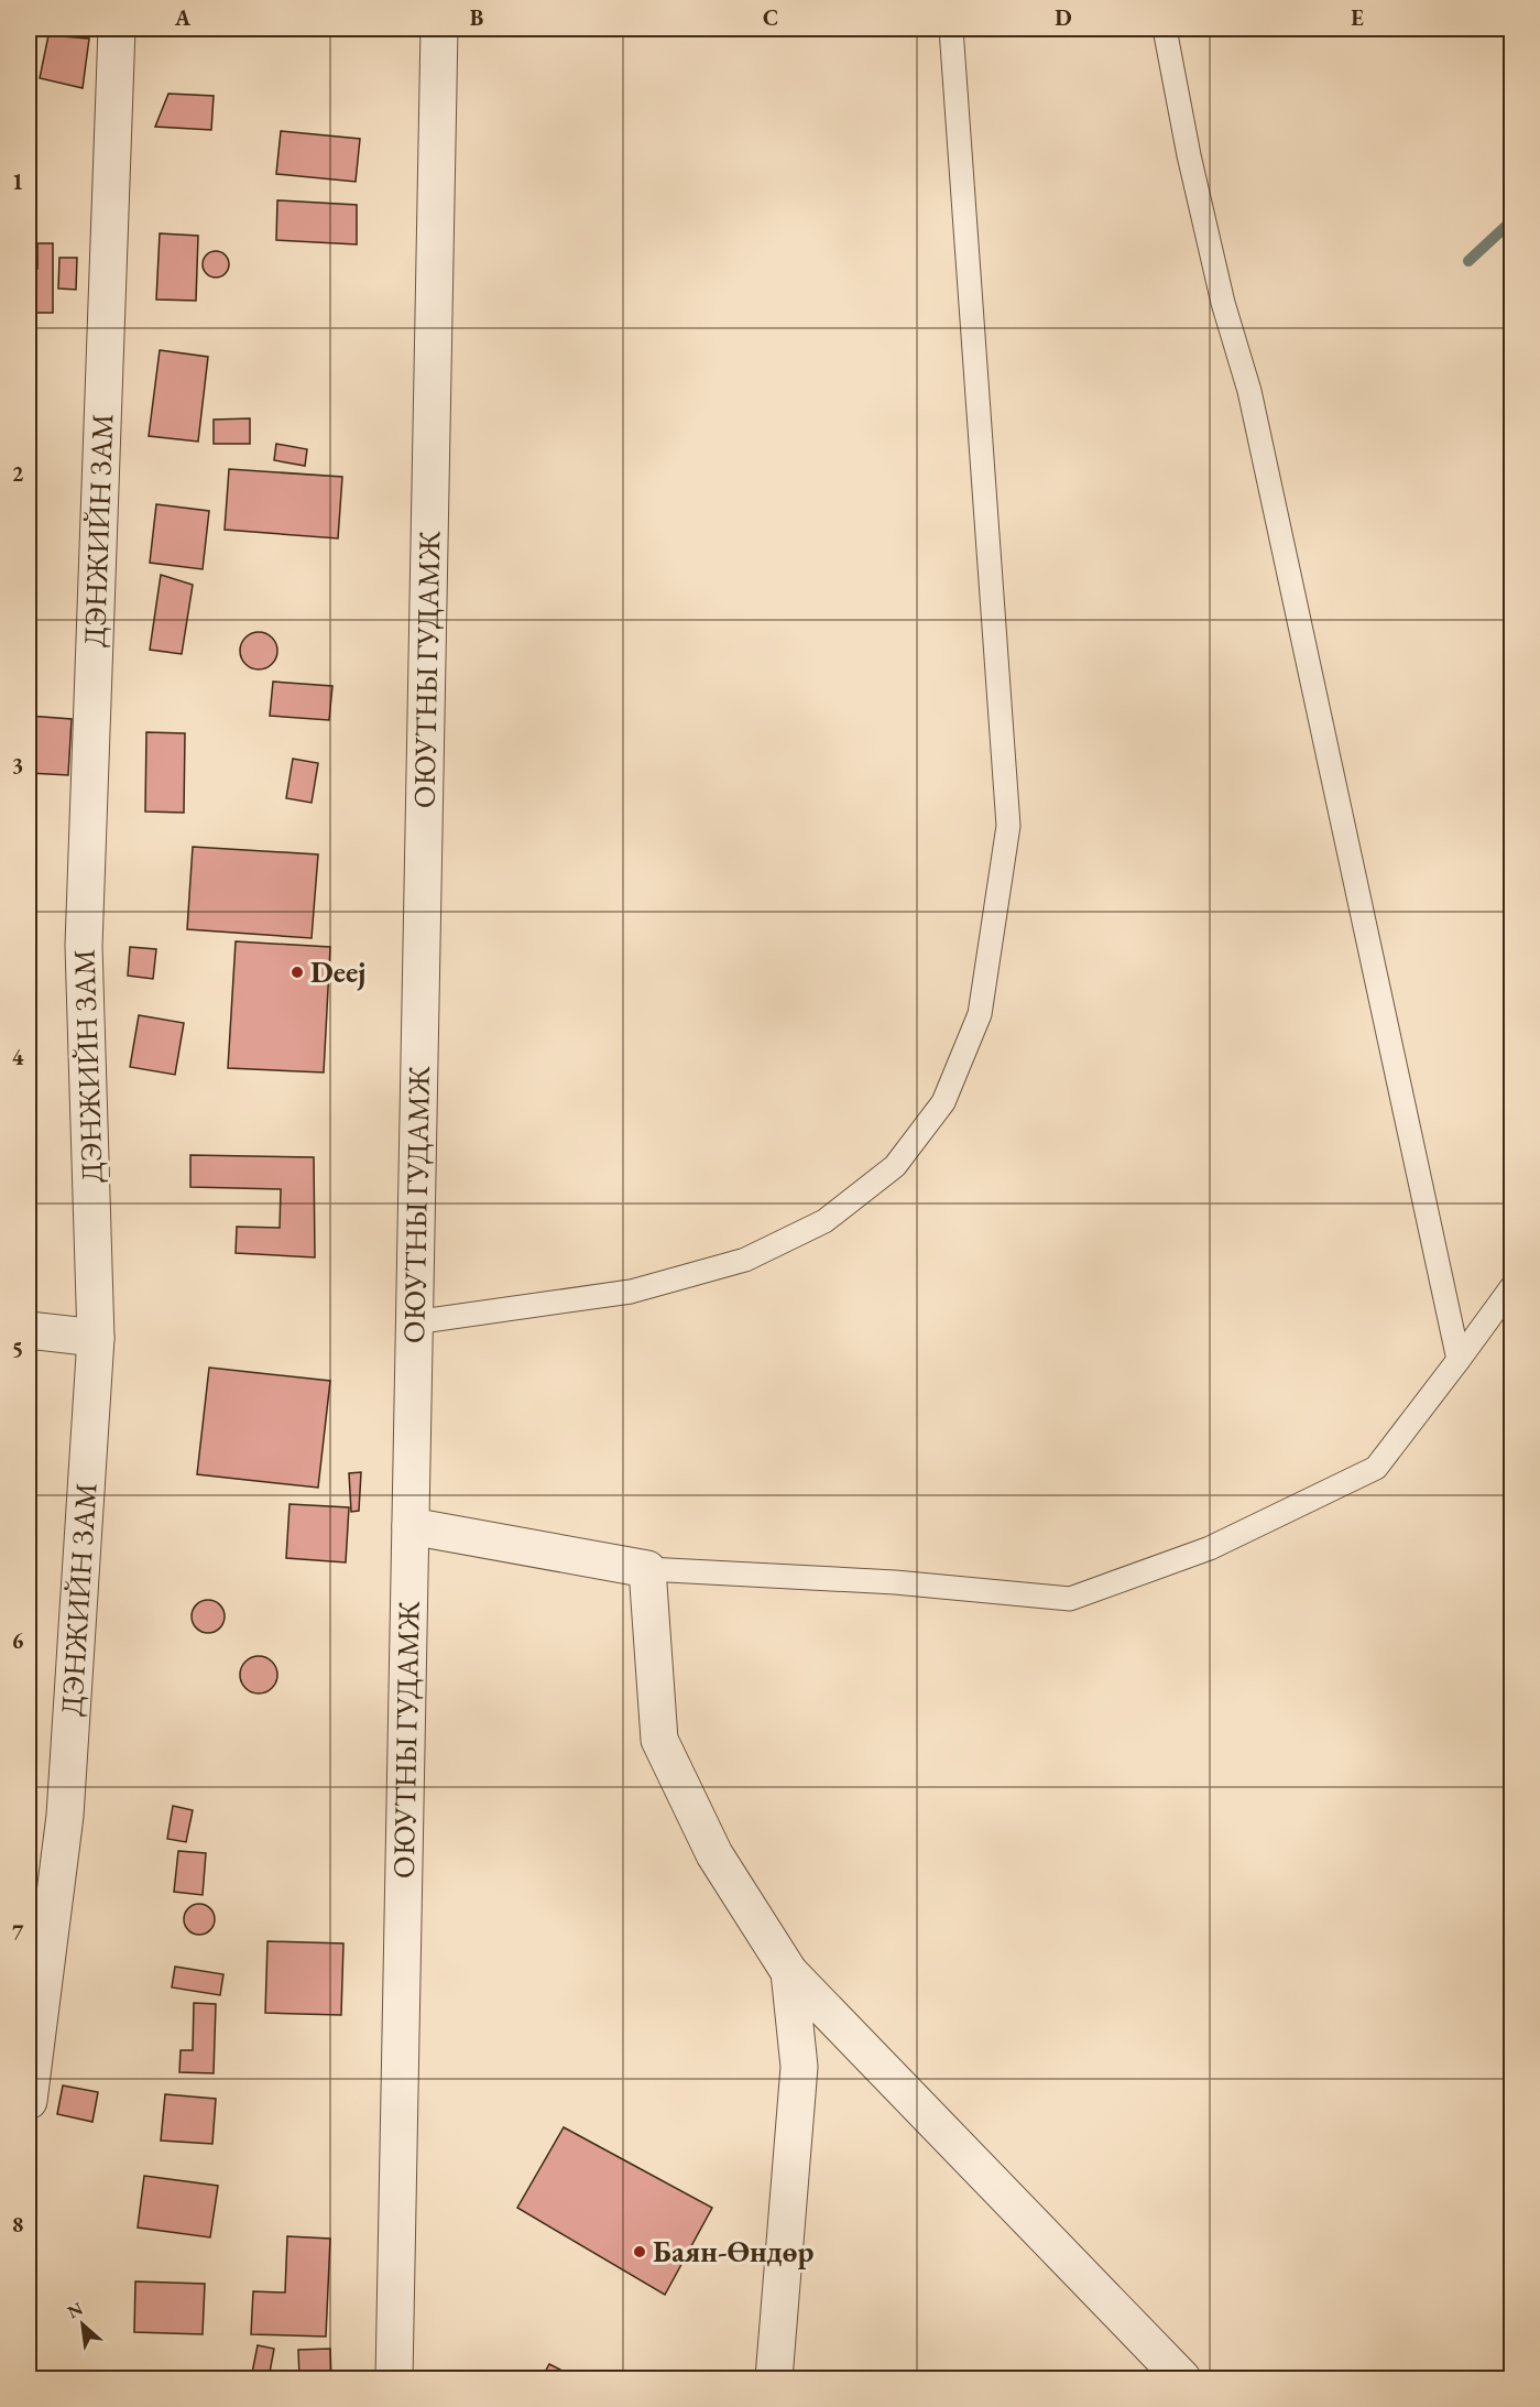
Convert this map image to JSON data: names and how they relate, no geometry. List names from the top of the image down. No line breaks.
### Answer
{"streets":{"street":["ДЭНЖИЙН ЗАМ","ОЮУТНЫ ГУДАМЖ"]},"places":["Deej","Баян-Өндөр"],"north":"top left","grid":{"columns":["A","B","C","D","E"],"rows":["1","2","3","4","5","6","7","8"]}}
